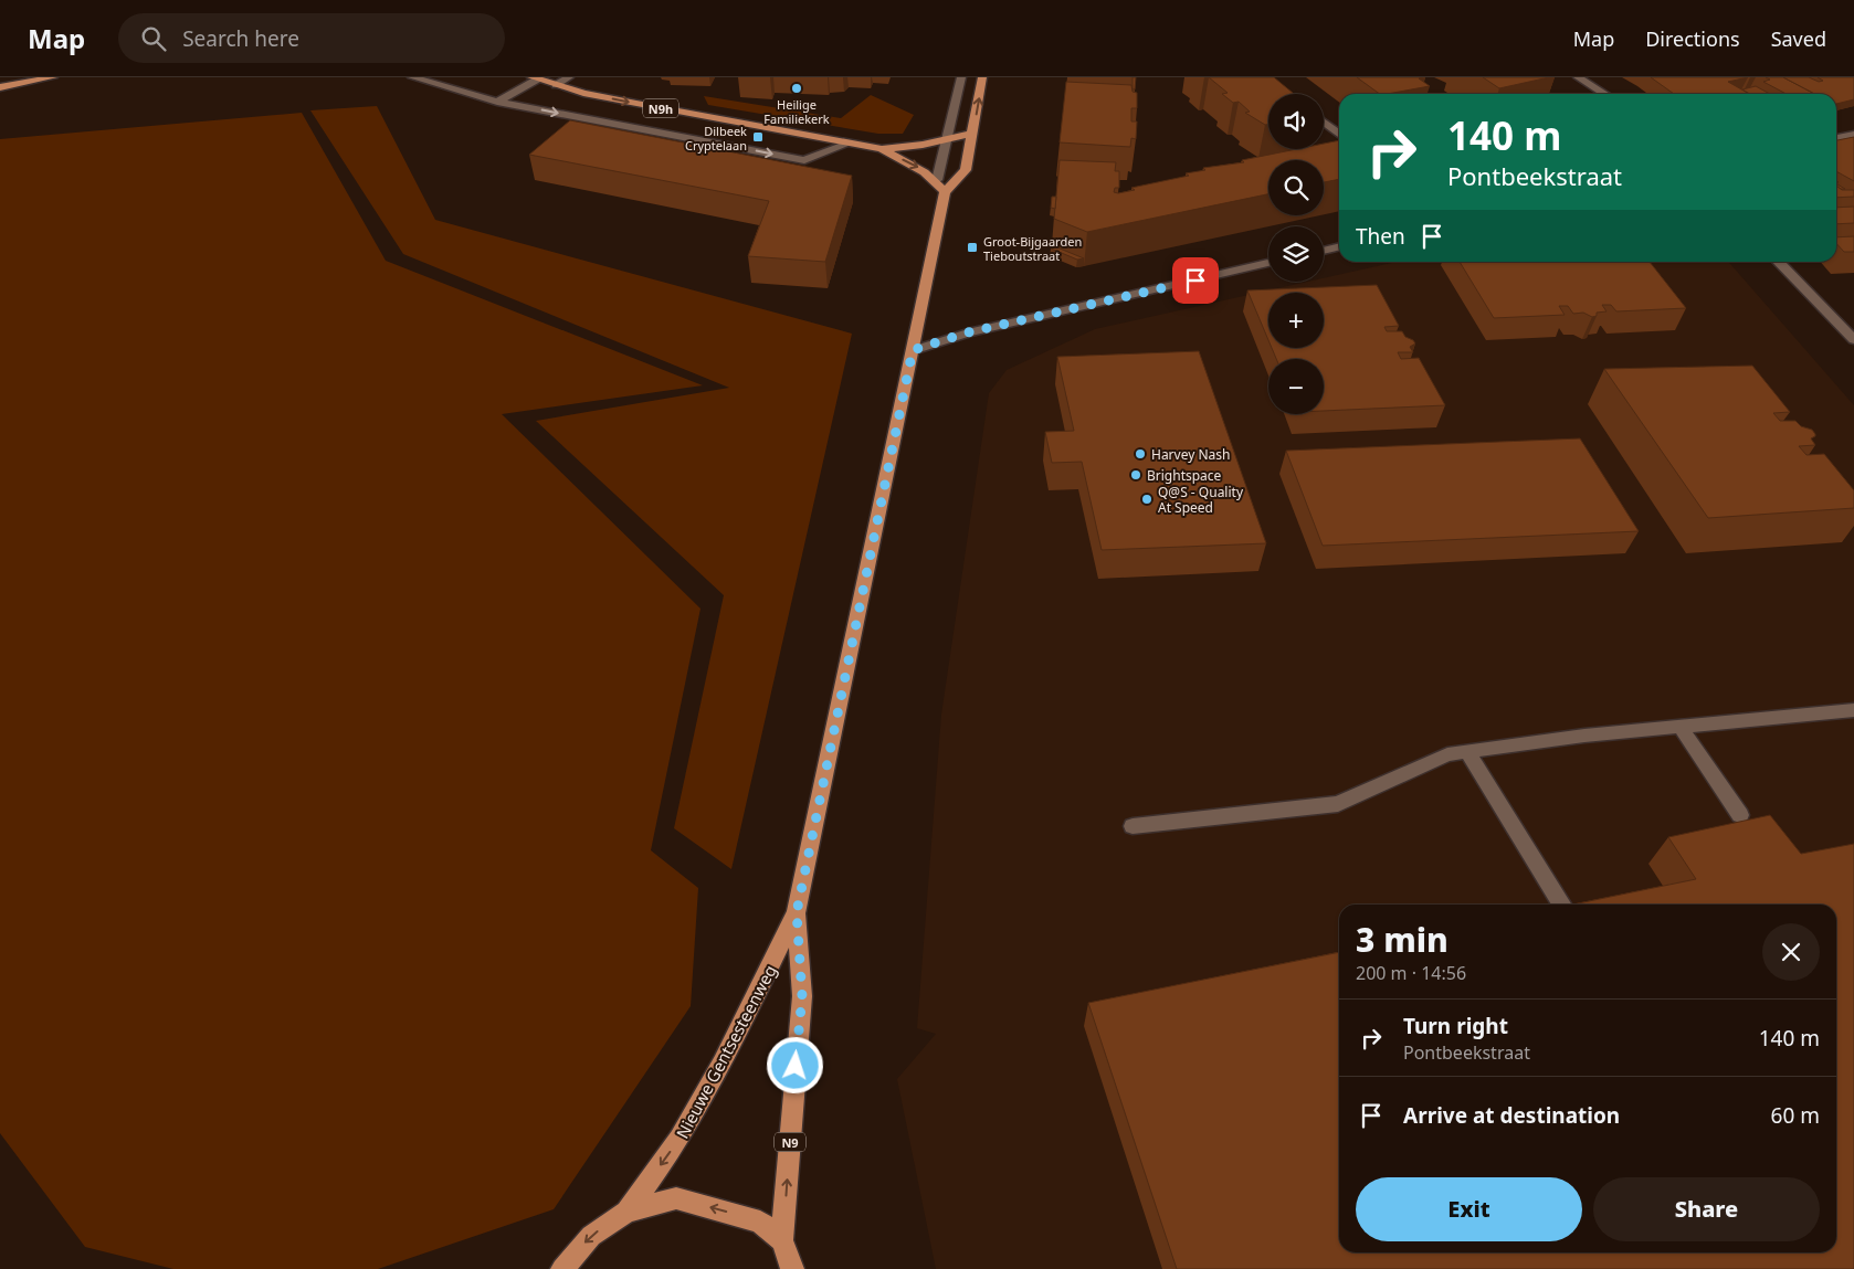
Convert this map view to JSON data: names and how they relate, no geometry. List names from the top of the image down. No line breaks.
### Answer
{"streets":{"main road":["N9h","Nieuwe Gentsesteenweg","N9"]},"crossings":[["N9h","Nieuwe Gentsesteenweg"],["N9h","N9"],["Nieuwe Gentsesteenweg","N9"]],"places":{"other":["Heilige Familiekerk","Harvey Nash","Brightspace","Q@S - Quality At Speed"],"transit":["Dilbeek Cryptelaan","Groot-Bijgaarden Tieboutstraat"]},"page":{"header":"Map","search":"Search here","nav":["Map","Directions","Saved"],"map_buttons":["+","−"],"turn":["140 m","Pontbeekstraat"],"then":"Then","heading":["3 min","200 m · 14:56"],"list":[{"name":"Turn right","note":"Pontbeekstraat","value":"140 m"},{"name":"Arrive at destination","value":"60 m"}],"buttons":["Exit","Share"]}}
